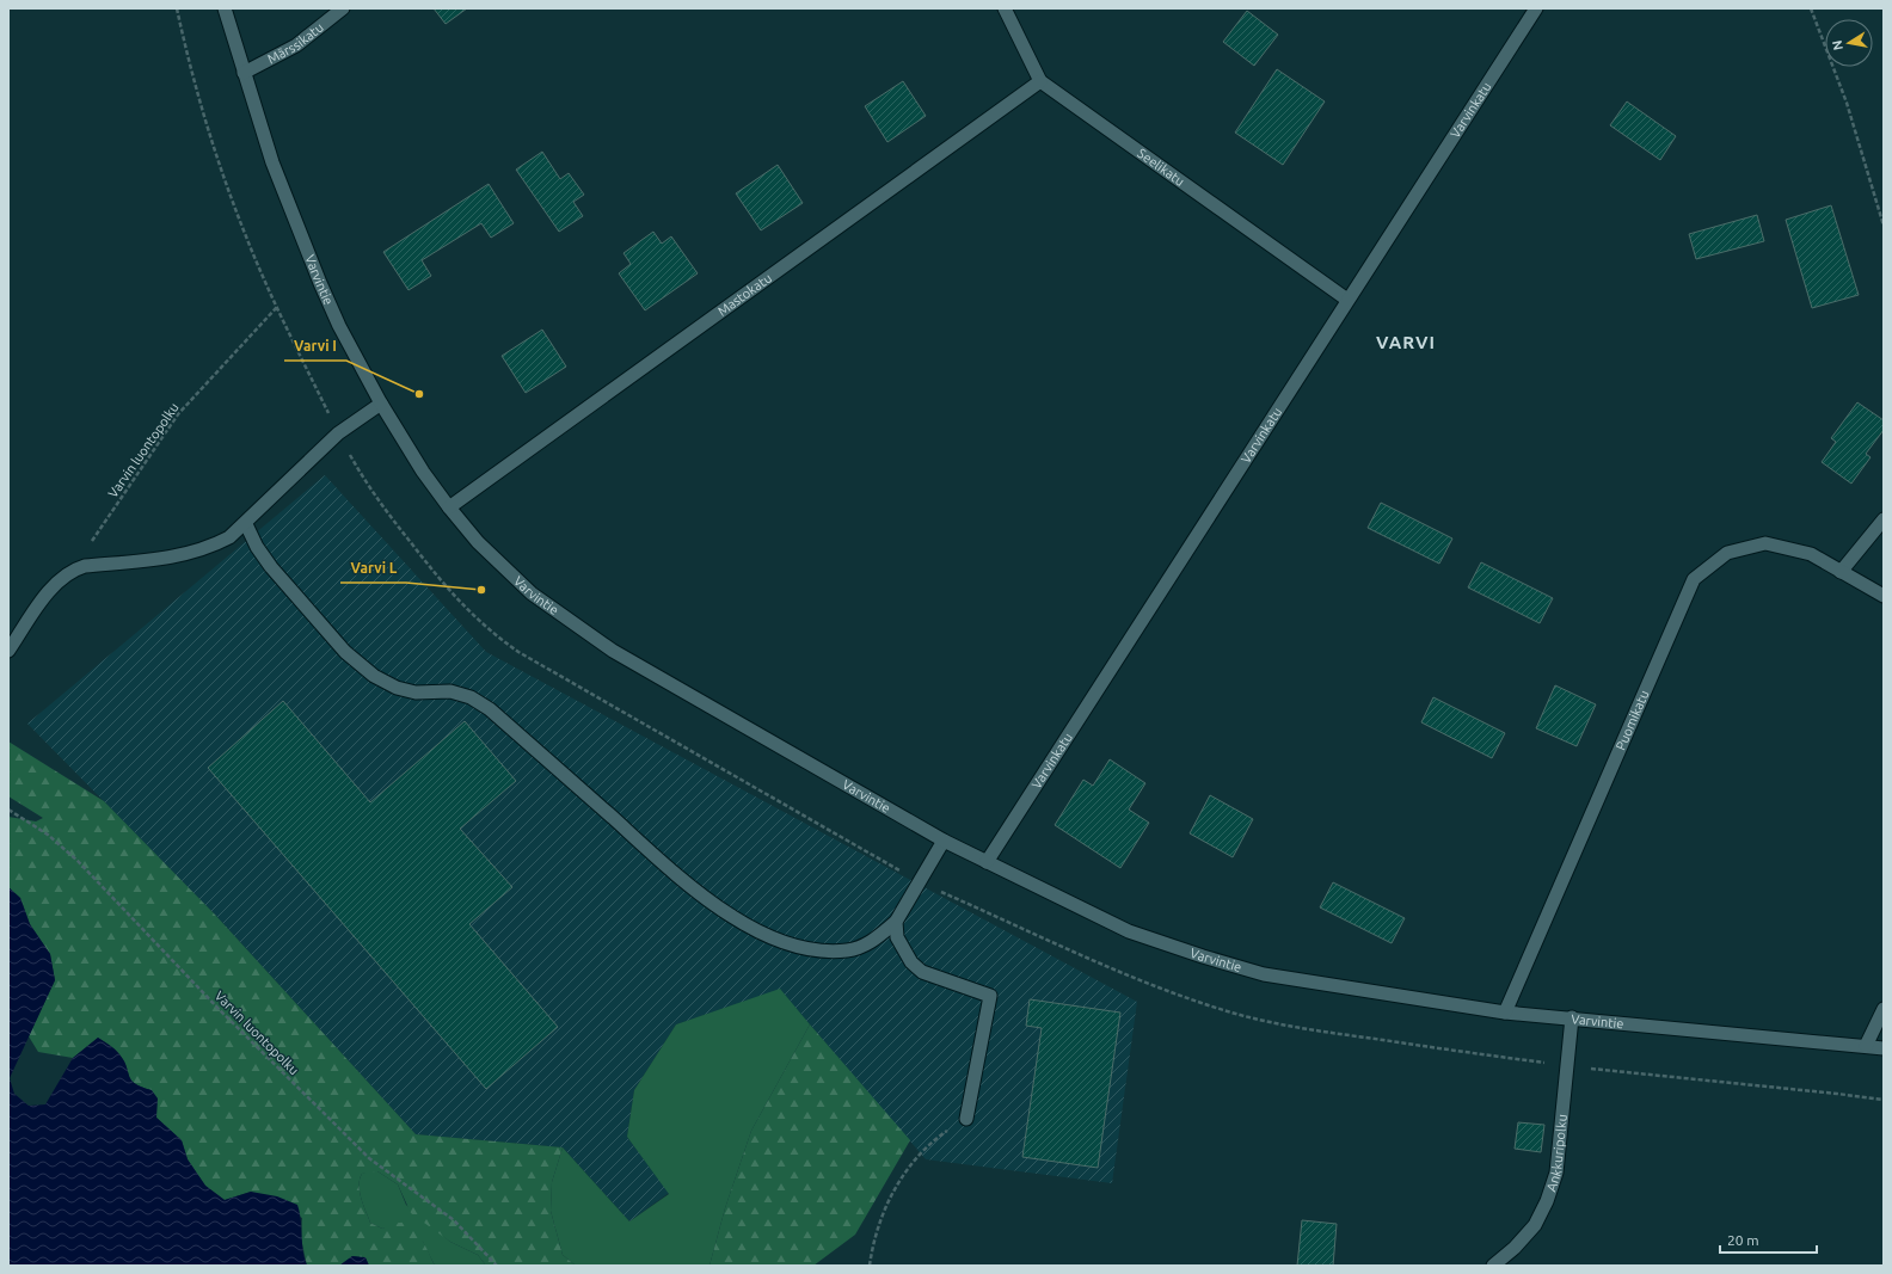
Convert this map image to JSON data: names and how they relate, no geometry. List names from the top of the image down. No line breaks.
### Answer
{"streets":{"street":["Märssikatu","Varvinkatu","Seelikatu","Varvintie","Mastokatu","Puomikatu","Ankkuripolku"],"path":["Varvin luontopolku"]},"crossings":[["Märssikatu","Varvintie"],["Varvinkatu","Seelikatu"],["Varvinkatu","Varvintie"],["Seelikatu","Mastokatu"],["Varvintie","Mastokatu"],["Varvintie","Puomikatu"],["Varvintie","Ankkuripolku"]],"districts":["VARVI"],"places":["Varvi I","Varvi L"],"scale_bar":"20 m","north":"left"}
